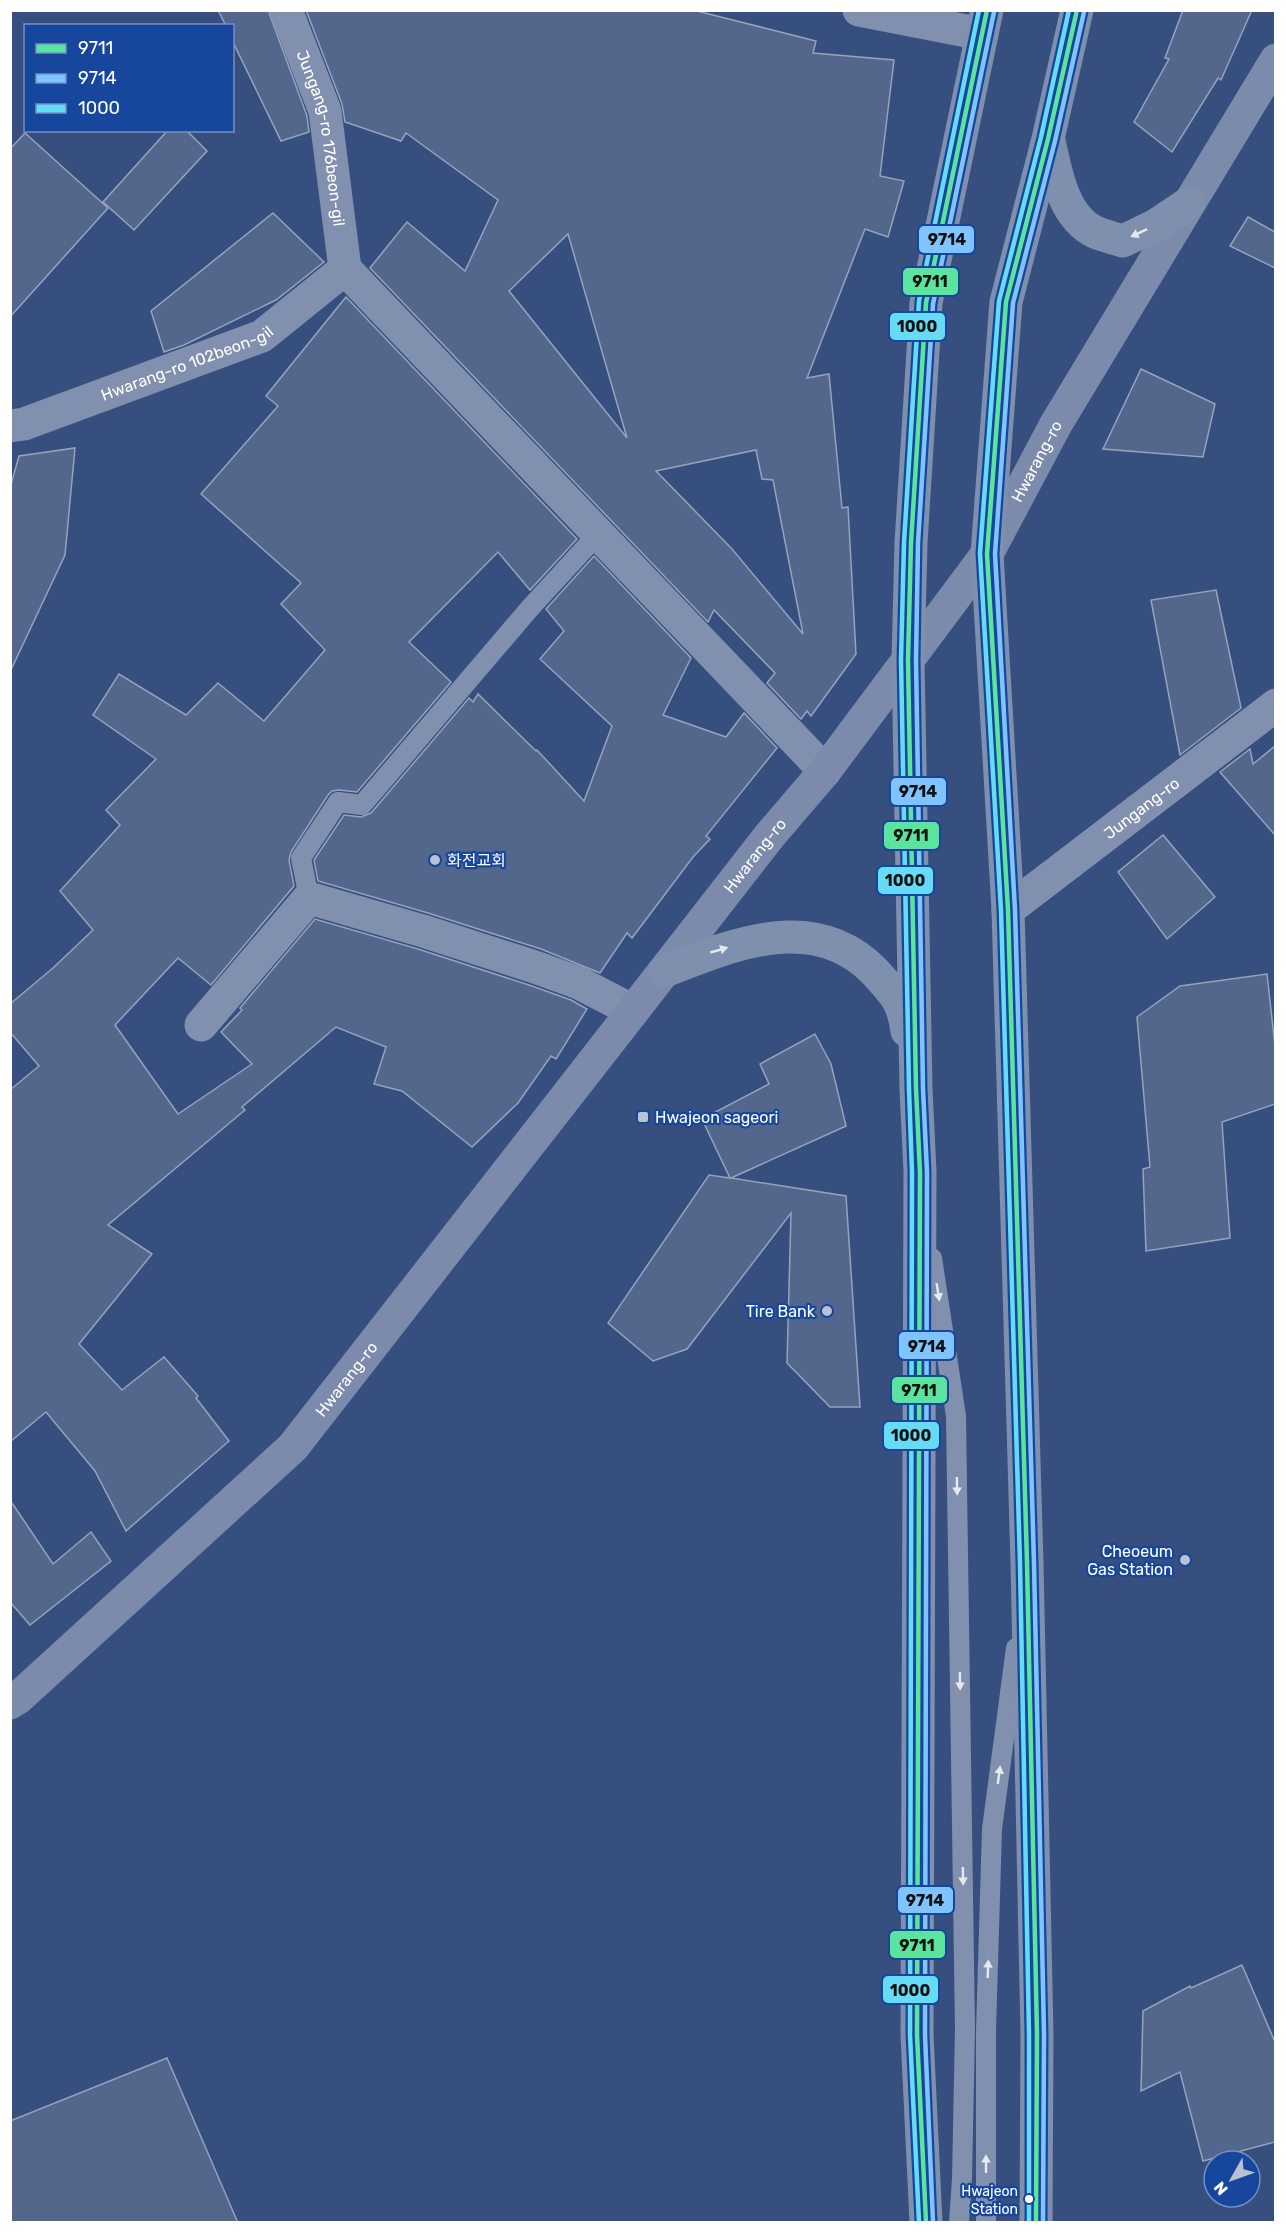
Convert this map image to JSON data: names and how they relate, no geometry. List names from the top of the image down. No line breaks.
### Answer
{"streets":{"main road":["Hwarang-ro"],"street":["Jungang-ro 176beon-gil","Hwarang-ro 102beon-gil","Jungang-ro"]},"crossings":[["Jungang-ro 176beon-gil","Hwarang-ro 102beon-gil"]],"places":{"other":["화전교회","Tire Bank","Cheoeum Gas Station","Hwajeon Station"],"transit":["Hwajeon sageori"]},"lines":["transit line 9711","transit line 1000","transit line 9714"],"legend":["9711","9714","1000"],"north":"bottom left"}
